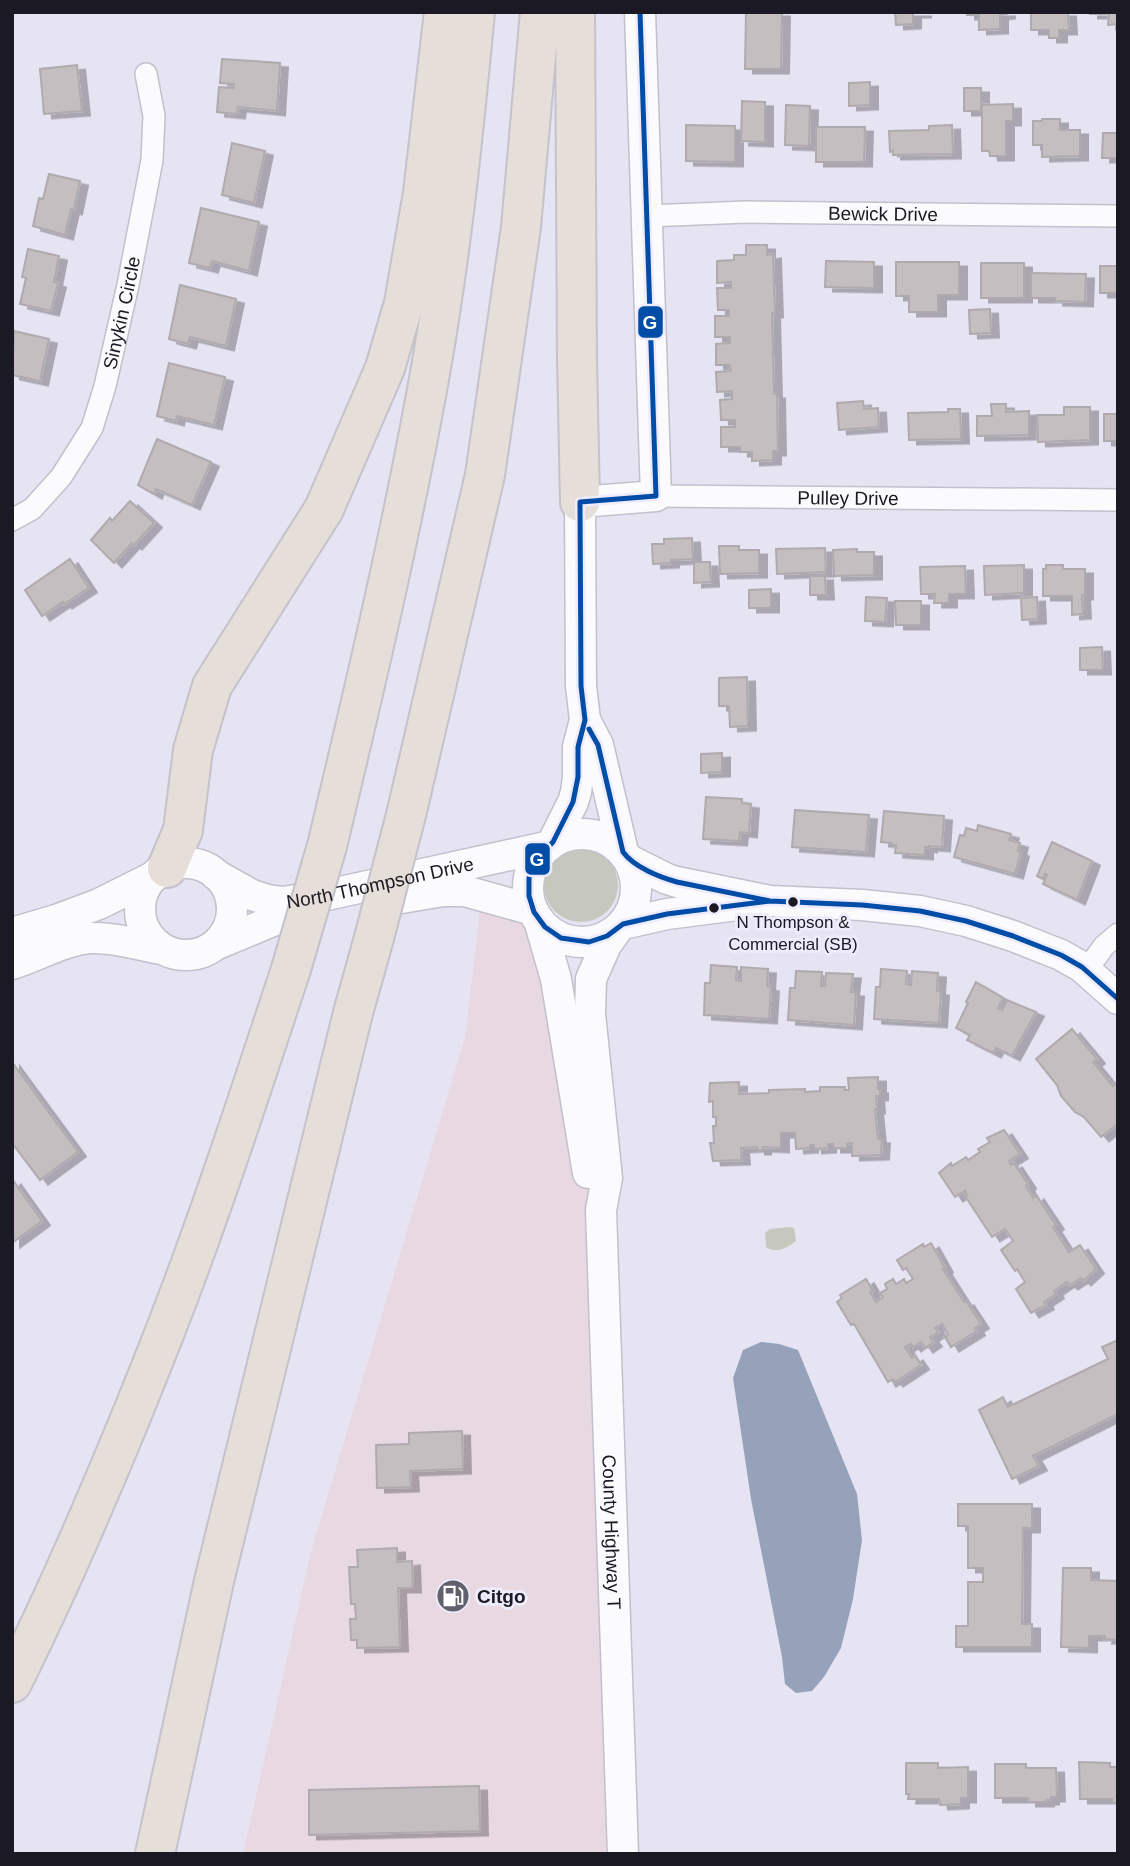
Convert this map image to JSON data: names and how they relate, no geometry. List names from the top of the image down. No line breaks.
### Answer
{"streets":{"street":["Bewick Drive","Sinykin Circle","Pulley Drive","North Thompson Drive","County Highway T"]},"crossings":[["North Thompson Drive","County Highway T"]],"places":{"other":["N Thompson & Commercial (SB)"],"fuel station":["Citgo"]},"lines":["transit line G"]}
